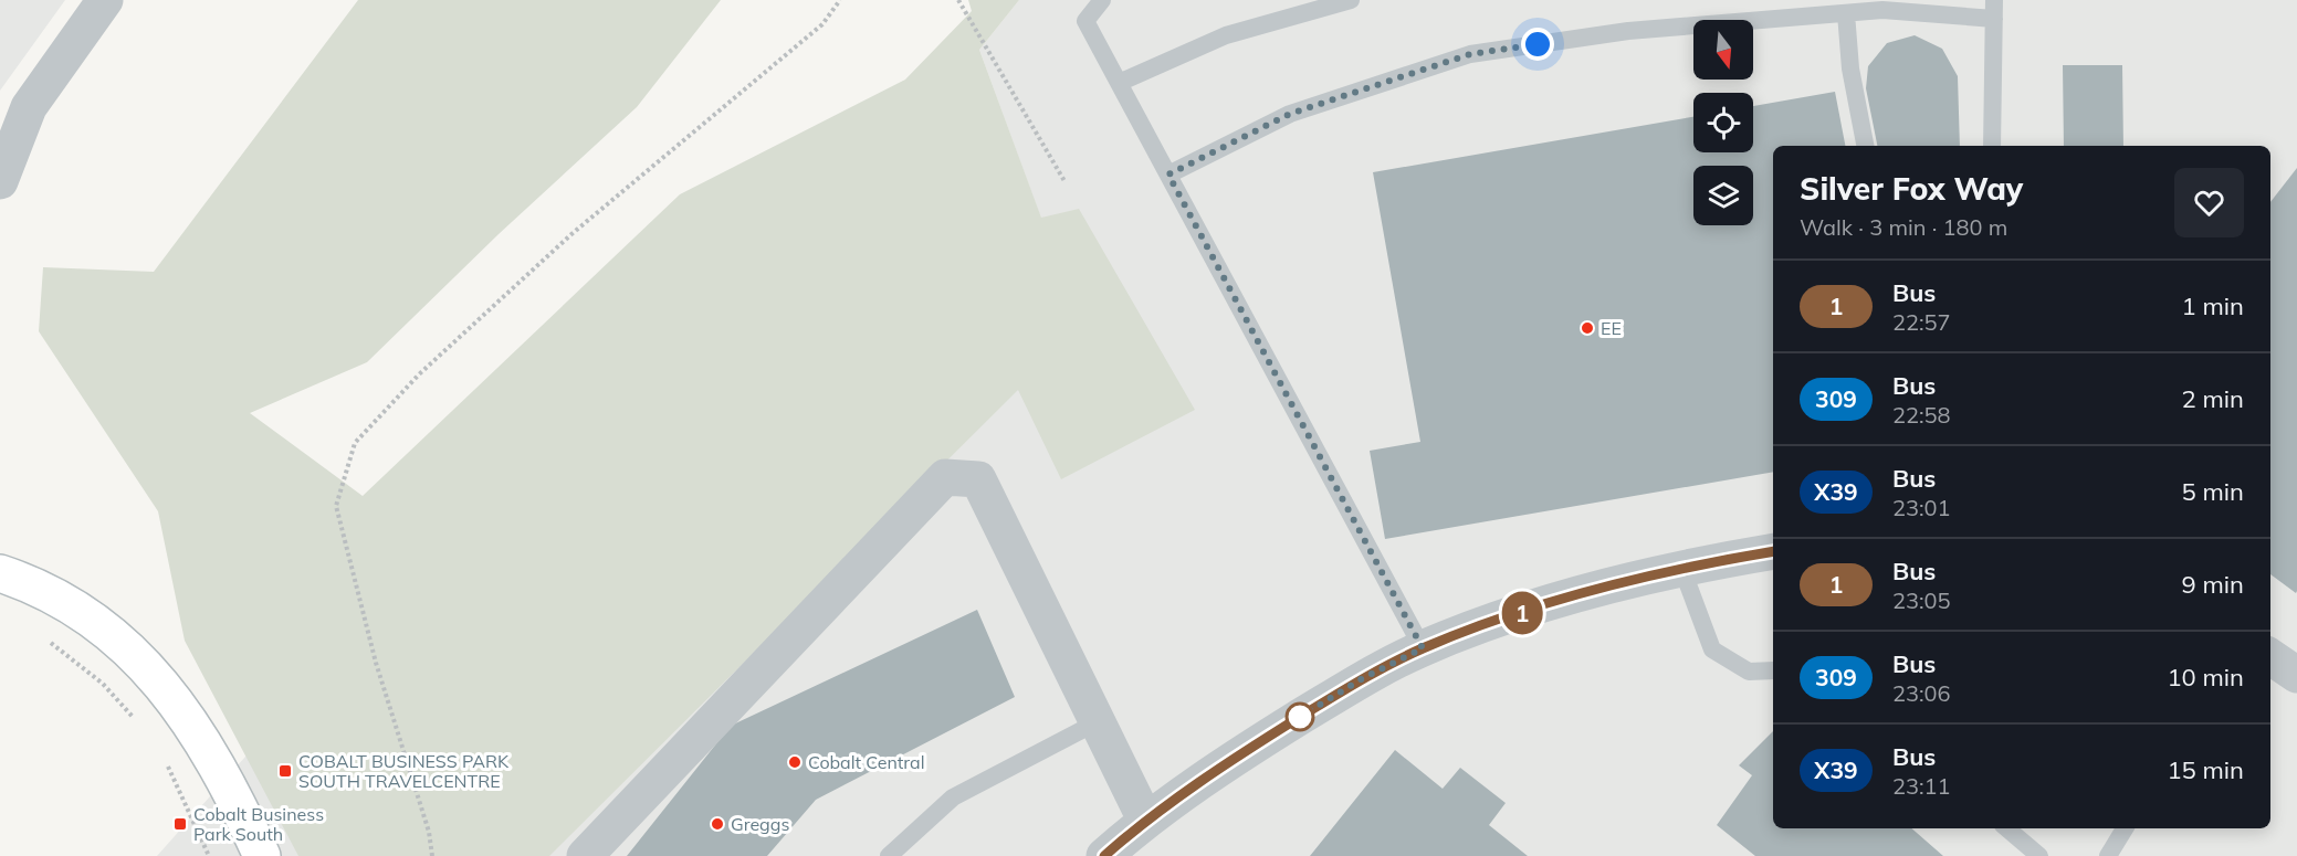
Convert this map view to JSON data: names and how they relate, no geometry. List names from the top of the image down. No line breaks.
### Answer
{"places":{"other":["EE","Cobalt Central","Greggs"],"transit":["COBALT BUSINESS PARK SOUTH TRAVELCENTRE","Cobalt Business Park South"]},"lines":["bus line 1"],"north":"bottom","page":{"on_map":"1","heading":["Silver Fox Way","Walk · 3 min · 180 m"],"list":[{"mark":"1","name":"Bus","note":"22:57","value":"1 min"},{"mark":"309","name":"Bus","note":"22:58","value":"2 min"},{"mark":"X39","name":"Bus","note":"23:01","value":"5 min"},{"mark":"1","name":"Bus","note":"23:05","value":"9 min"},{"mark":"309","name":"Bus","note":"23:06","value":"10 min"},{"mark":"X39","name":"Bus","note":"23:11","value":"15 min"}]}}
